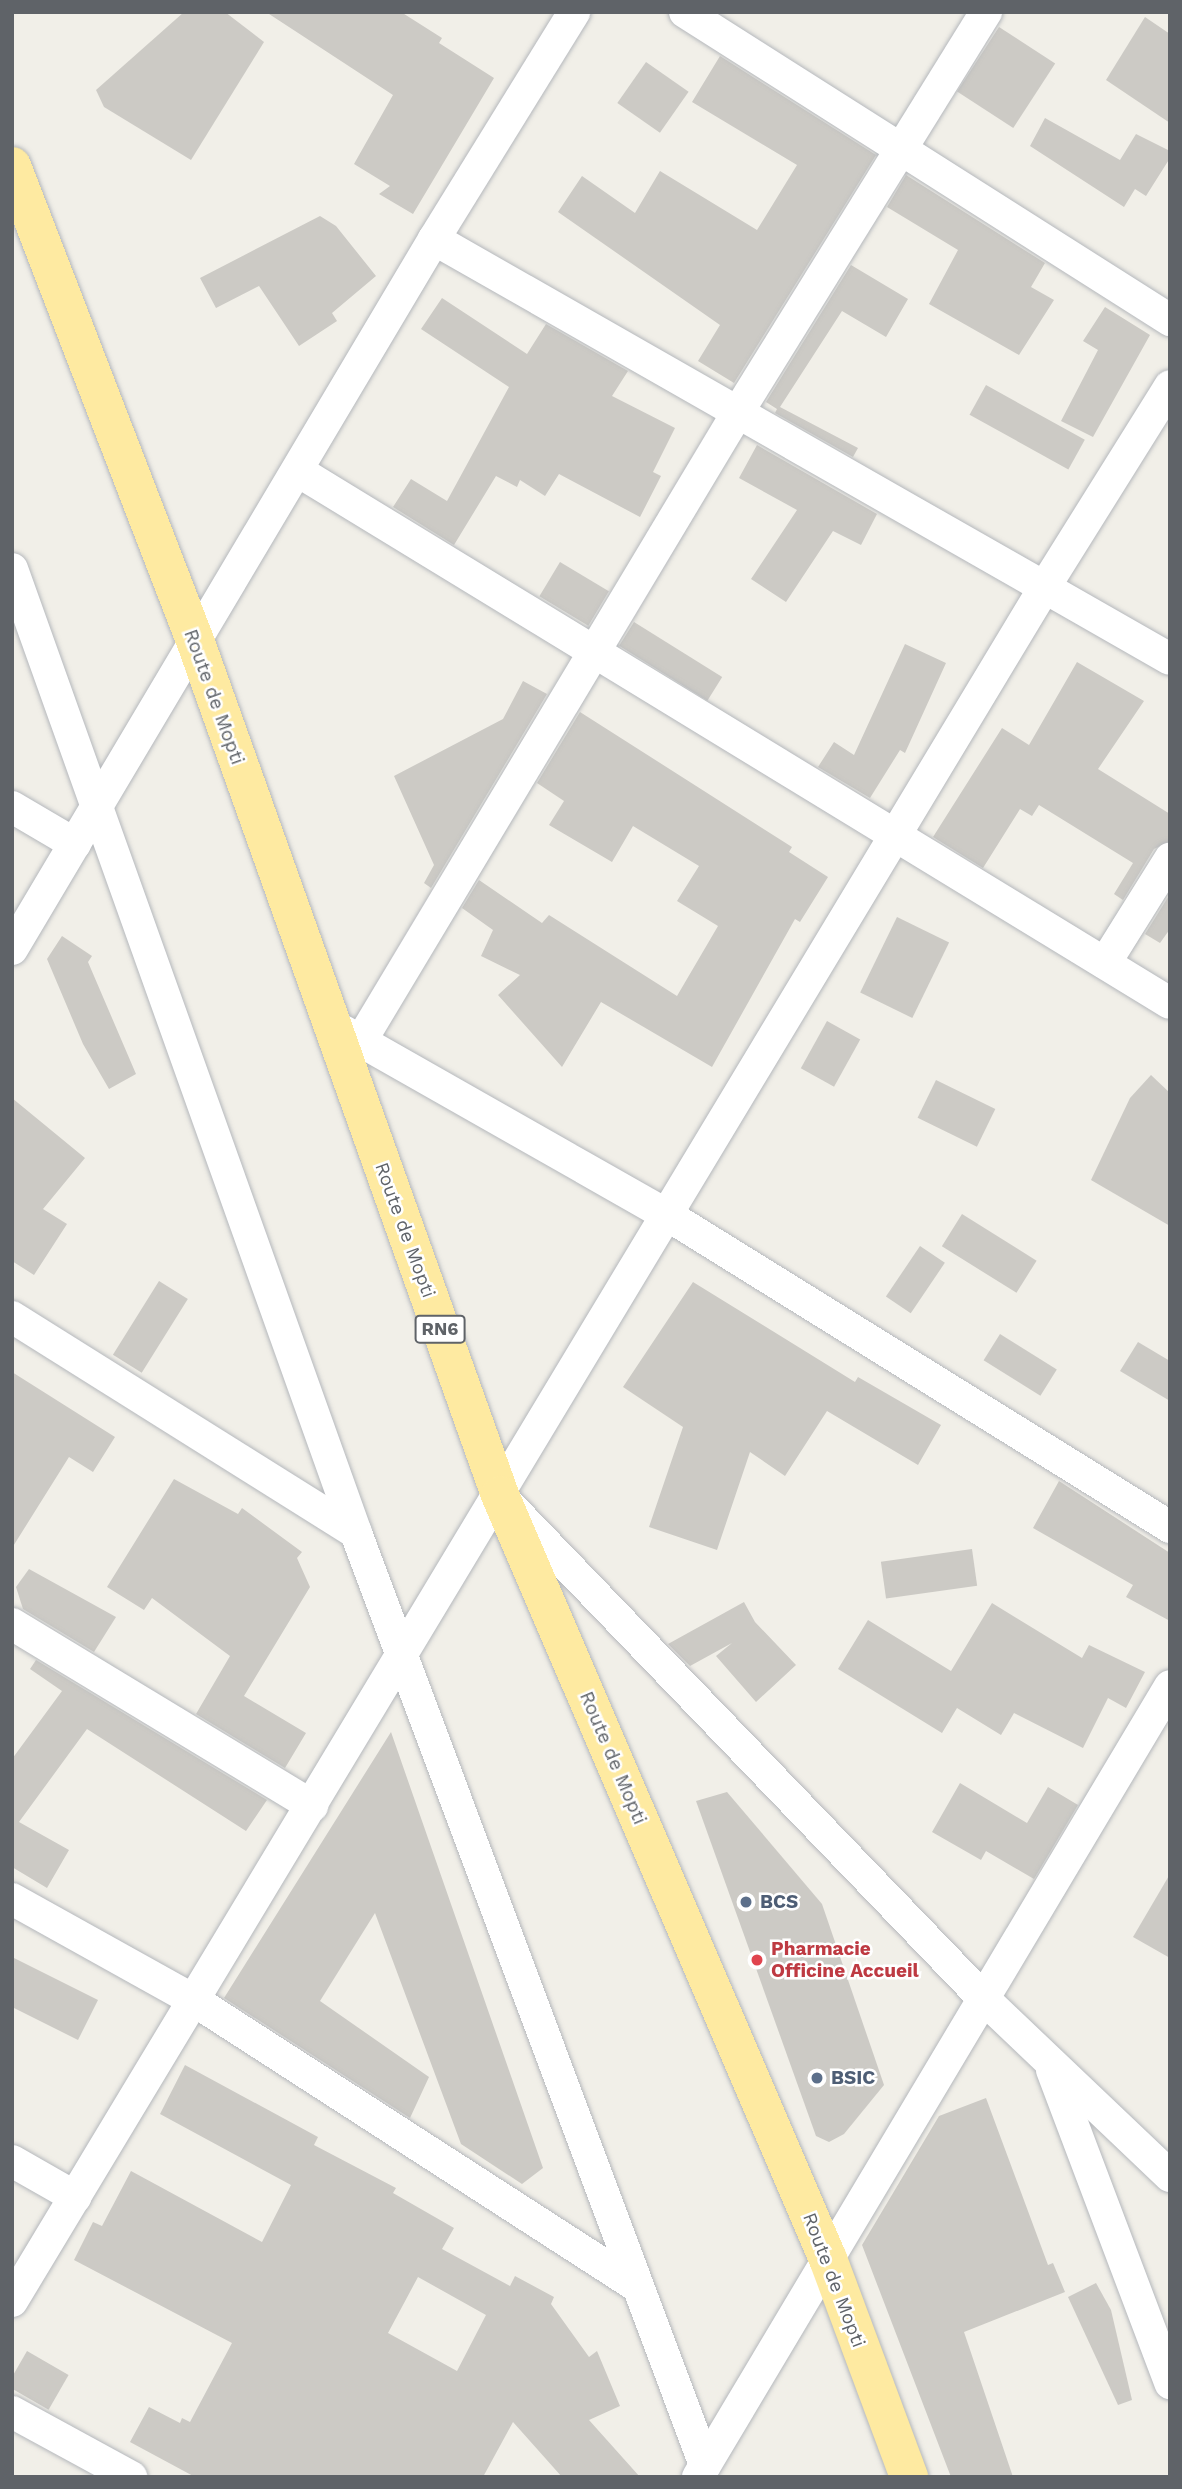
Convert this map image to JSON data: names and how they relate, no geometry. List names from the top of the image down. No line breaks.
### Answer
{"streets":{"highway":["Route de Mopti","RN6"]},"places":["BCS","Pharmacie Officine Accueil","BSIC"]}
